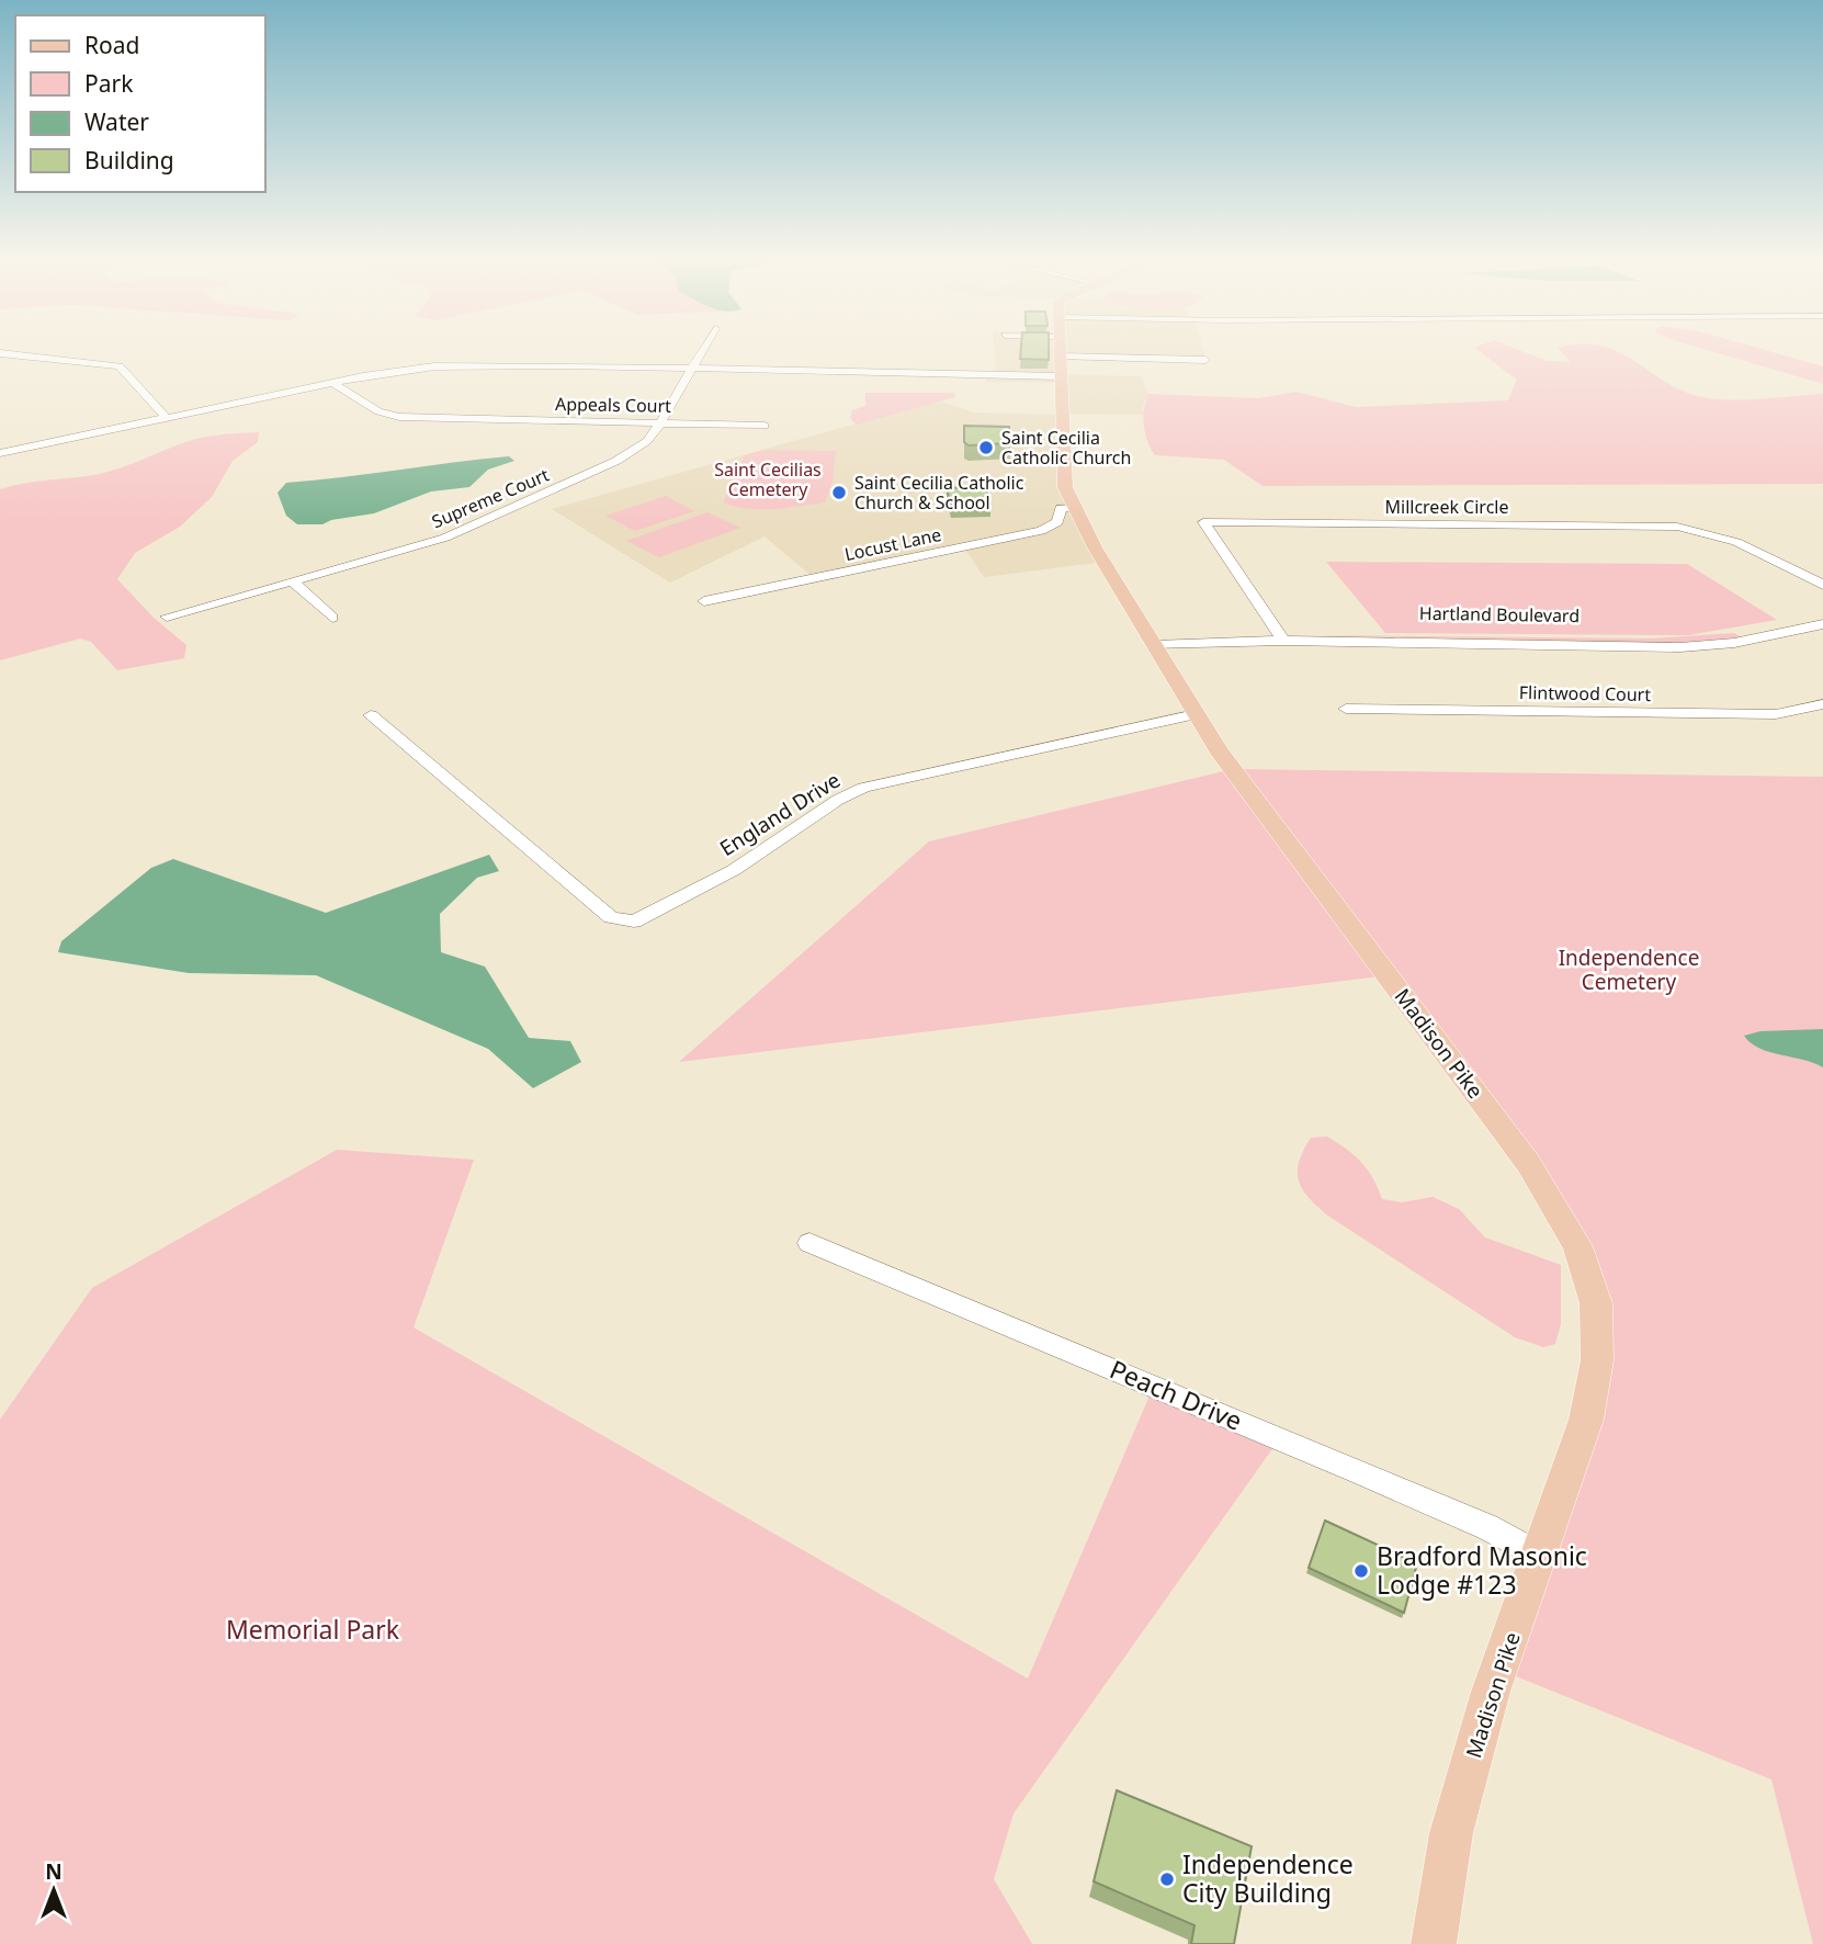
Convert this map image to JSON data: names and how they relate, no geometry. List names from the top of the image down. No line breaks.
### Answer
{"streets":{"main road":["Madison Pike"],"street":["Appeals Court","Supreme Court","Millcreek Circle","Locust Lane","Hartland Boulevard","Flintwood Court","England Drive","Peach Drive"]},"crossings":[["Appeals Court","Supreme Court"],["Millcreek Circle","Hartland Boulevard"],["Locust Lane","Madison Pike"],["Hartland Boulevard","Madison Pike"],["England Drive","Madison Pike"],["Madison Pike","Peach Drive"]],"parks":["Saint Cecilias Cemetery","Independence Cemetery","Memorial Park"],"places":["Saint Cecilia Catholic Church","Saint Cecilia Catholic Church & School","Bradford Masonic Lodge #123","Independence City Building"],"legend":["Road","Park","Water","Building"],"north":"top"}
